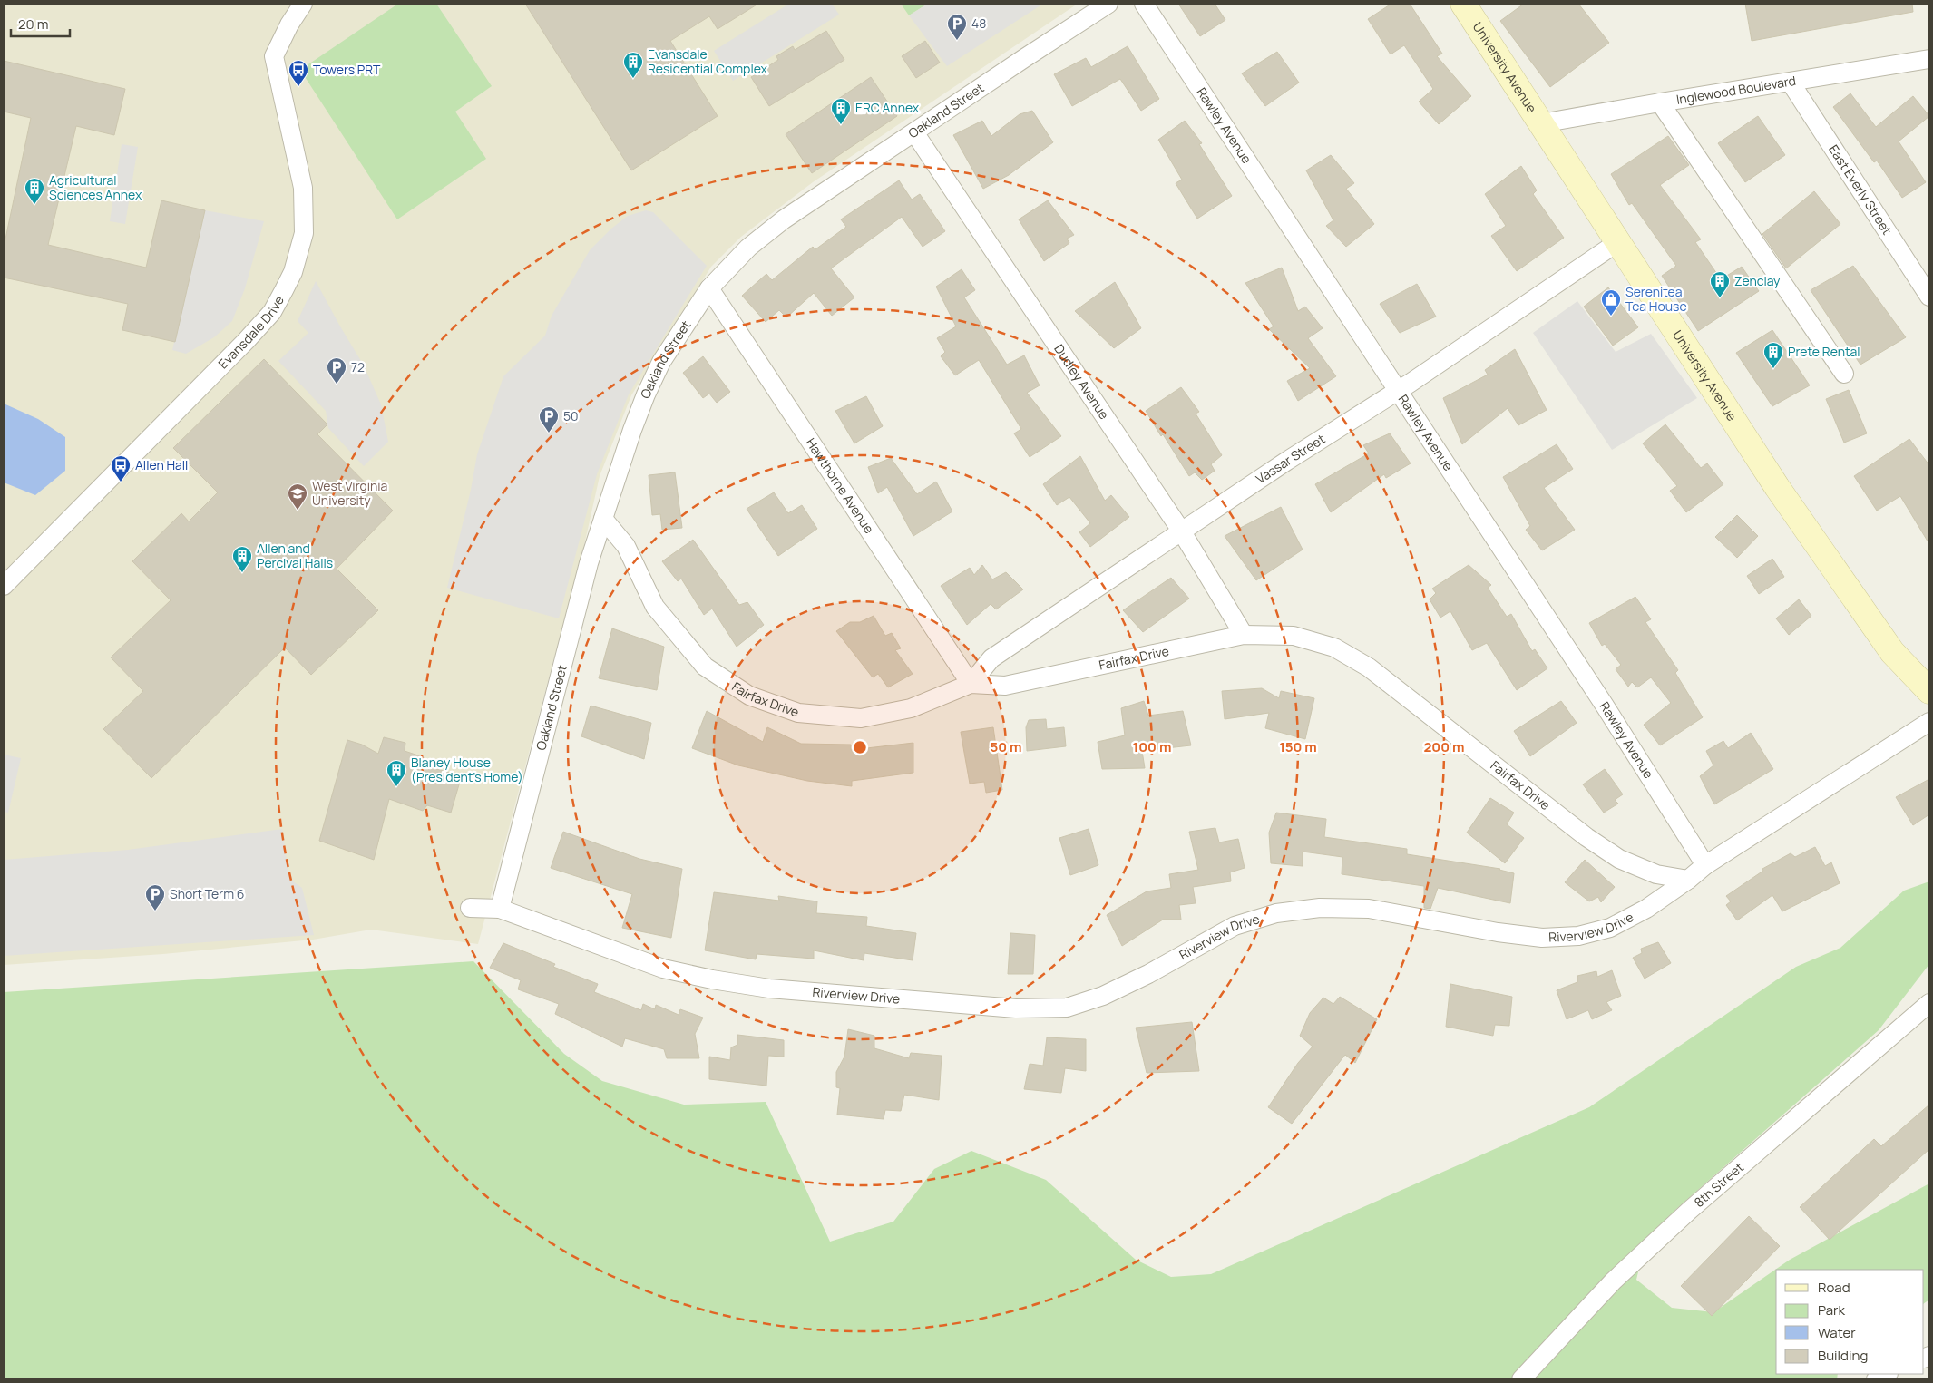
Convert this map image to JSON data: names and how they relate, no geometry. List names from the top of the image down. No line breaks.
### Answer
{"streets":{"street":["University Avenue","Inglewood Boulevard","Oakland Street","Rawley Avenue","East Everly Street","Evansdale Drive","Dudley Avenue","Vassar Street","Hawthorne Avenue","Fairfax Drive","Riverview Drive","8th Street"]},"crossings":[["University Avenue","Inglewood Boulevard"],["University Avenue","Vassar Street"],["Inglewood Boulevard","East Everly Street"],["Oakland Street","Dudley Avenue"],["Oakland Street","Hawthorne Avenue"],["Oakland Street","Fairfax Drive"],["Oakland Street","Riverview Drive"],["Rawley Avenue","Vassar Street"],["Rawley Avenue","Riverview Drive"],["Dudley Avenue","Vassar Street"],["Dudley Avenue","Fairfax Drive"],["Vassar Street","Hawthorne Avenue"],["Vassar Street","Fairfax Drive"],["Hawthorne Avenue","Fairfax Drive"],["Fairfax Drive","Riverview Drive"]],"places":{"parking":["48","72","50","Short Term 6"],"building":["Evansdale Residential Complex","ERC Annex","Agricultural Sciences Annex","Zenclay","Prete Rental","Allen and Percival Halls","Blaney House (President’s Home)"],"bus stop":["Towers PRT","Allen Hall"],"shop":["Serenitea Tea House"],"school or university":["West Virginia University"]},"legend":["Road","Park","Water","Building"],"scale_bar":"20 m","rings":["50 m","100 m","150 m","200 m"]}
